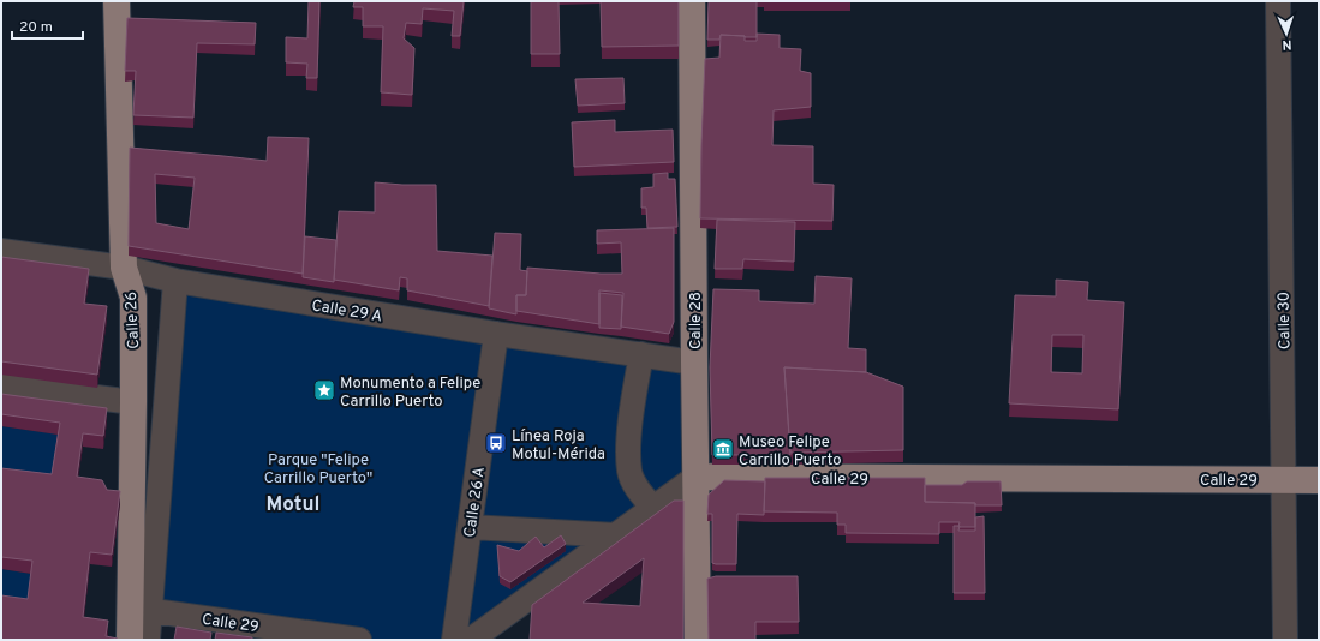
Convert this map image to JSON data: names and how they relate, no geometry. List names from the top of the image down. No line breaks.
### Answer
{"streets":{"main road":["Calle 26","Calle 28","Calle 29"],"street":["Calle 29 A","Calle 30","Calle 26 A"]},"crossings":[["Calle 29 A","Calle 26"],["Calle 29 A","Calle 28"],["Calle 29 A","Calle 26 A"],["Calle 26","Calle 29"],["Calle 28","Calle 29"],["Calle 30","Calle 29"]],"districts":["Motul"],"parks":["Parque \"Felipe Carrillo Puerto\""],"places":{"place":["Monumento a Felipe Carrillo Puerto"],"bus stop":["Línea Roja Motul-Mérida"],"museum":["Museo Felipe Carrillo Puerto"]},"scale_bar":"20 m","north":"bottom"}
